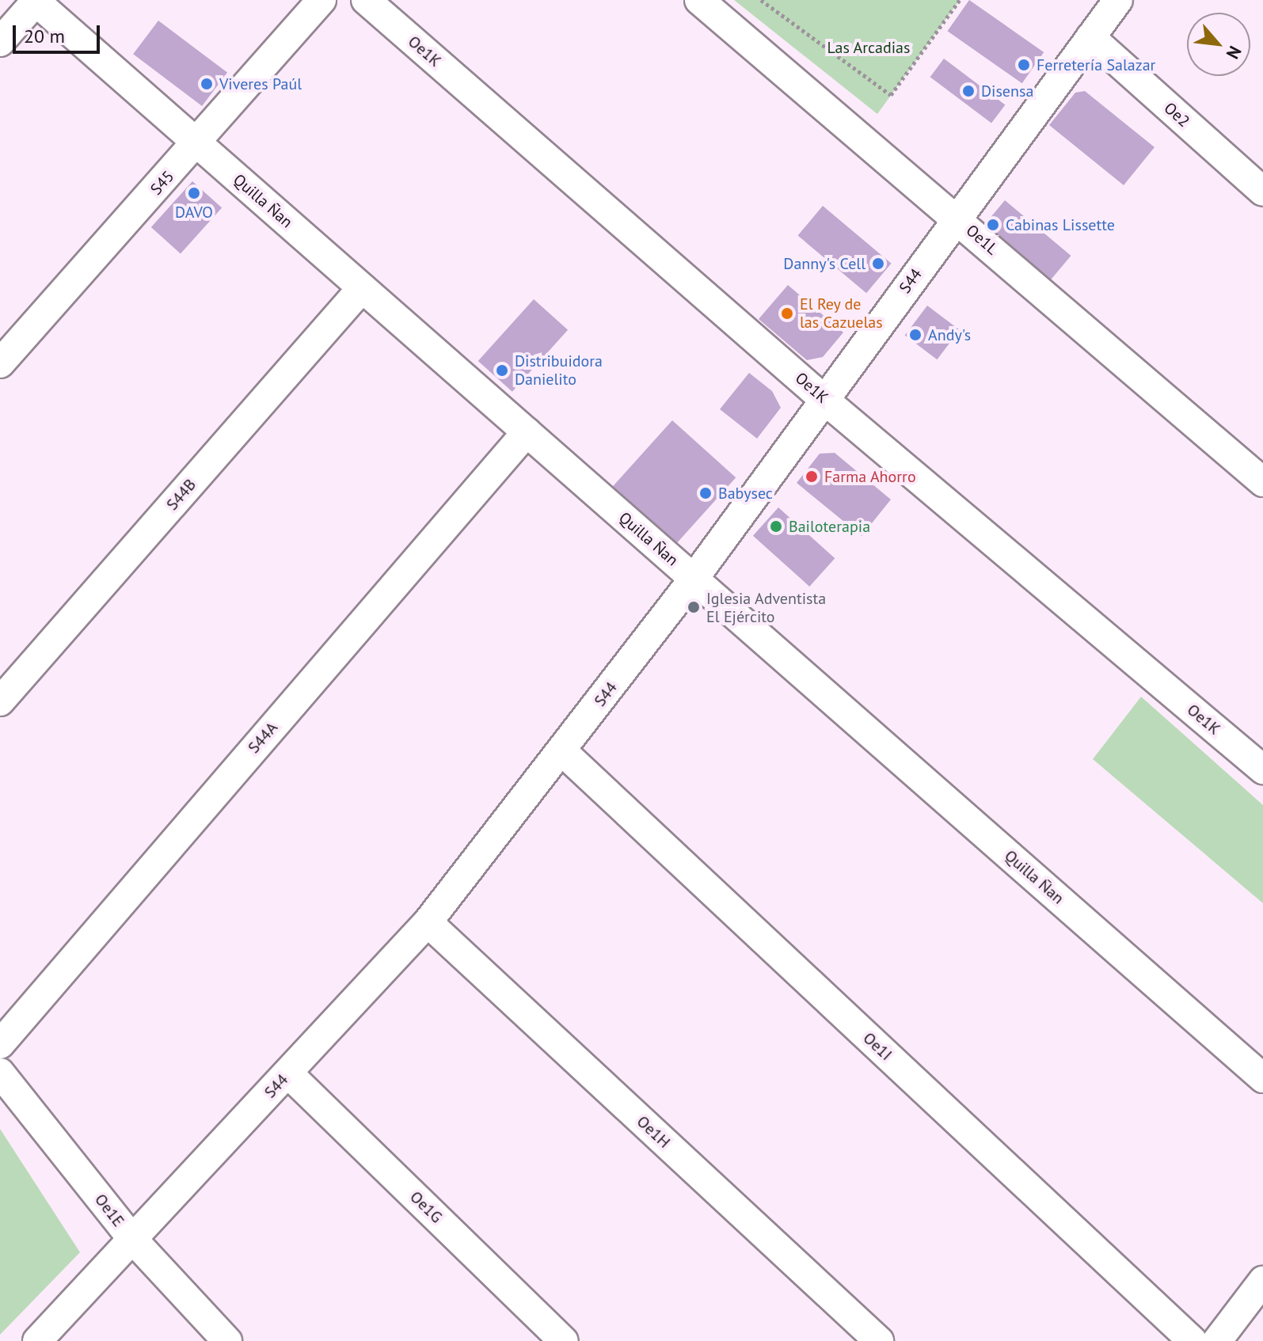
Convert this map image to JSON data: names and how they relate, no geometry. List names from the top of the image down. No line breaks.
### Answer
{"streets":{"street":["Oe1K","Oe2","S45","Quilla Ñan","Oe1L","S44","S44B","S44A","Oe1I","Oe1H","Oe1G","Oe1E"]},"crossings":[["Oe1K","S44"],["Oe2","S44"],["S45","Quilla Ñan"],["Quilla Ñan","S44"],["Quilla Ñan","S44B"],["Quilla Ñan","S44A"],["Oe1L","S44"],["S44","Oe1I"],["S44","Oe1H"],["S44","Oe1G"],["S44","Oe1E"]],"parks":["Las Arcadias"],"places":["Ferretería Salazar","Viveres Paúl","Disensa","DAVO","Cabinas Lissette","Danny's Cell","El Rey de las Cazuelas","Andy's","Distribuidora Danielito","Farma Ahorro","Babysec","Bailoterapia","Iglesia Adventista El Ejército"],"scale_bar":"20 m","north":"bottom right"}
